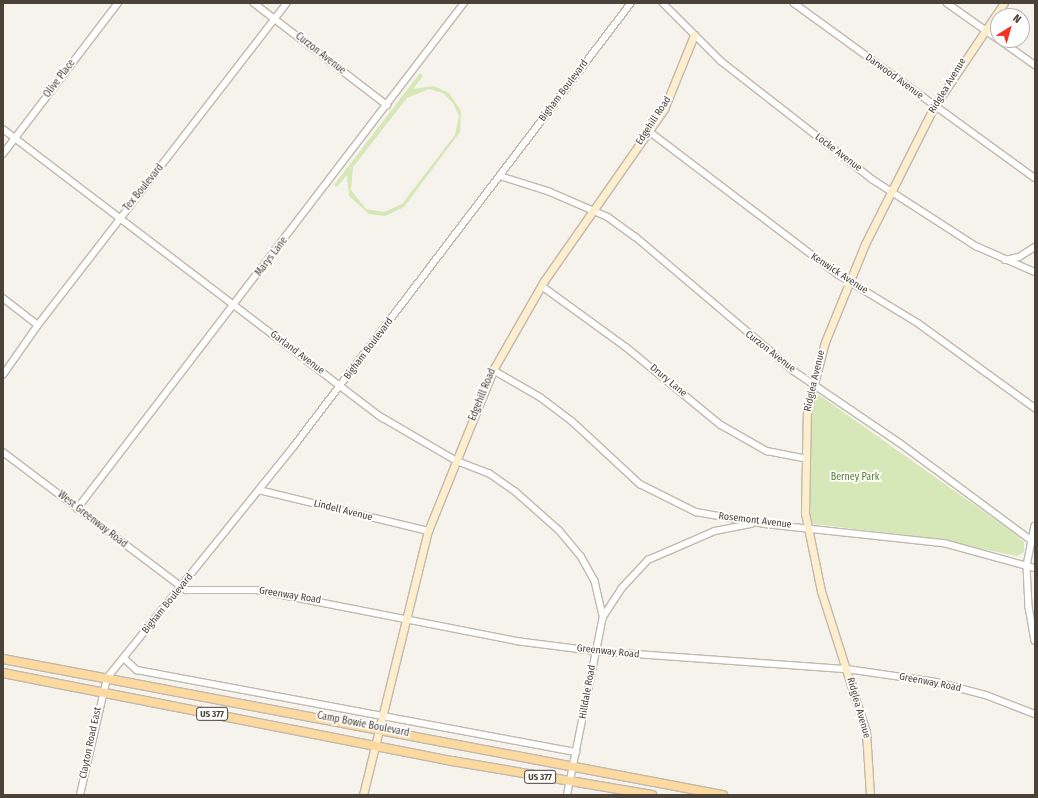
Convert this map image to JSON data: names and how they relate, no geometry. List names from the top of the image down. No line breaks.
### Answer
{"streets":{"main road":["US 377","Camp Bowie Boulevard"],"street":["Curzon Avenue","Darwood Avenue","Olive Place","Ridglea Avenue","Bigham Boulevard","Edgehill Road","Locke Avenue","Tex Boulevard","Marys Lane","Kenwick Avenue","Garland Avenue","Drury Lane","Lindell Avenue","West Greenway Road","Rosemont Avenue","Greenway Road","Hilldale Road","Clayton Road East"]},"crossings":[["Curzon Avenue","Ridglea Avenue"],["Curzon Avenue","Bigham Boulevard"],["Curzon Avenue","Edgehill Road"],["Curzon Avenue","Tex Boulevard"],["Curzon Avenue","Marys Lane"],["Darwood Avenue","Ridglea Avenue"],["Olive Place","Garland Avenue"],["Ridglea Avenue","Locke Avenue"],["Ridglea Avenue","Kenwick Avenue"],["Ridglea Avenue","Drury Lane"],["Ridglea Avenue","Rosemont Avenue"],["Ridglea Avenue","Greenway Road"],["Bigham Boulevard","Garland Avenue"],["Bigham Boulevard","Lindell Avenue"],["Bigham Boulevard","West Greenway Road"],["Bigham Boulevard","Greenway Road"],["Bigham Boulevard","Camp Bowie Boulevard"],["Bigham Boulevard","Clayton Road East"],["Edgehill Road","Locke Avenue"],["Edgehill Road","Kenwick Avenue"],["Edgehill Road","Garland Avenue"],["Edgehill Road","Drury Lane"],["Edgehill Road","Lindell Avenue"],["Edgehill Road","Rosemont Avenue"],["Edgehill Road","Greenway Road"],["Edgehill Road","Camp Bowie Boulevard"],["Tex Boulevard","Garland Avenue"],["Marys Lane","Garland Avenue"],["Marys Lane","West Greenway Road"],["Garland Avenue","Hilldale Road"],["West Greenway Road","Greenway Road"],["Rosemont Avenue","Hilldale Road"],["Greenway Road","Hilldale Road"],["Hilldale Road","Camp Bowie Boulevard"],["Camp Bowie Boulevard","Clayton Road East"]],"parks":["Berney Park"],"north":"top right"}
